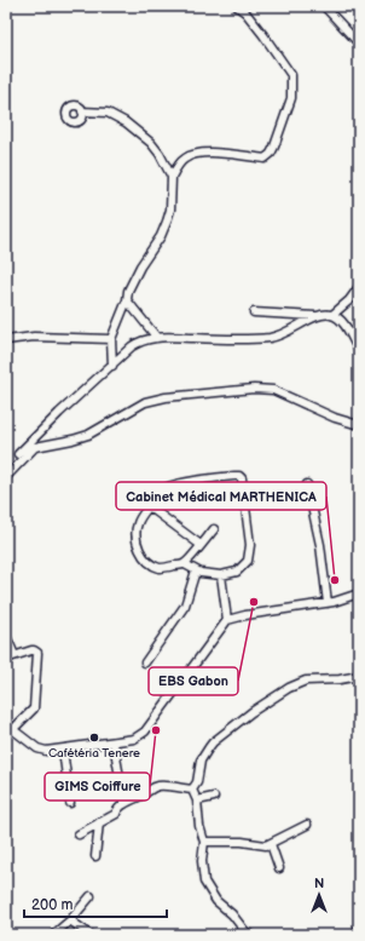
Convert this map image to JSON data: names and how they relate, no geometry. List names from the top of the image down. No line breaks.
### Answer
{"places":["Cabinet Médical MARTHENICA","EBS Gabon","GIMS Coiffure","Cafétéria Tenere"],"scale_bar":"200 m","north":"top"}
